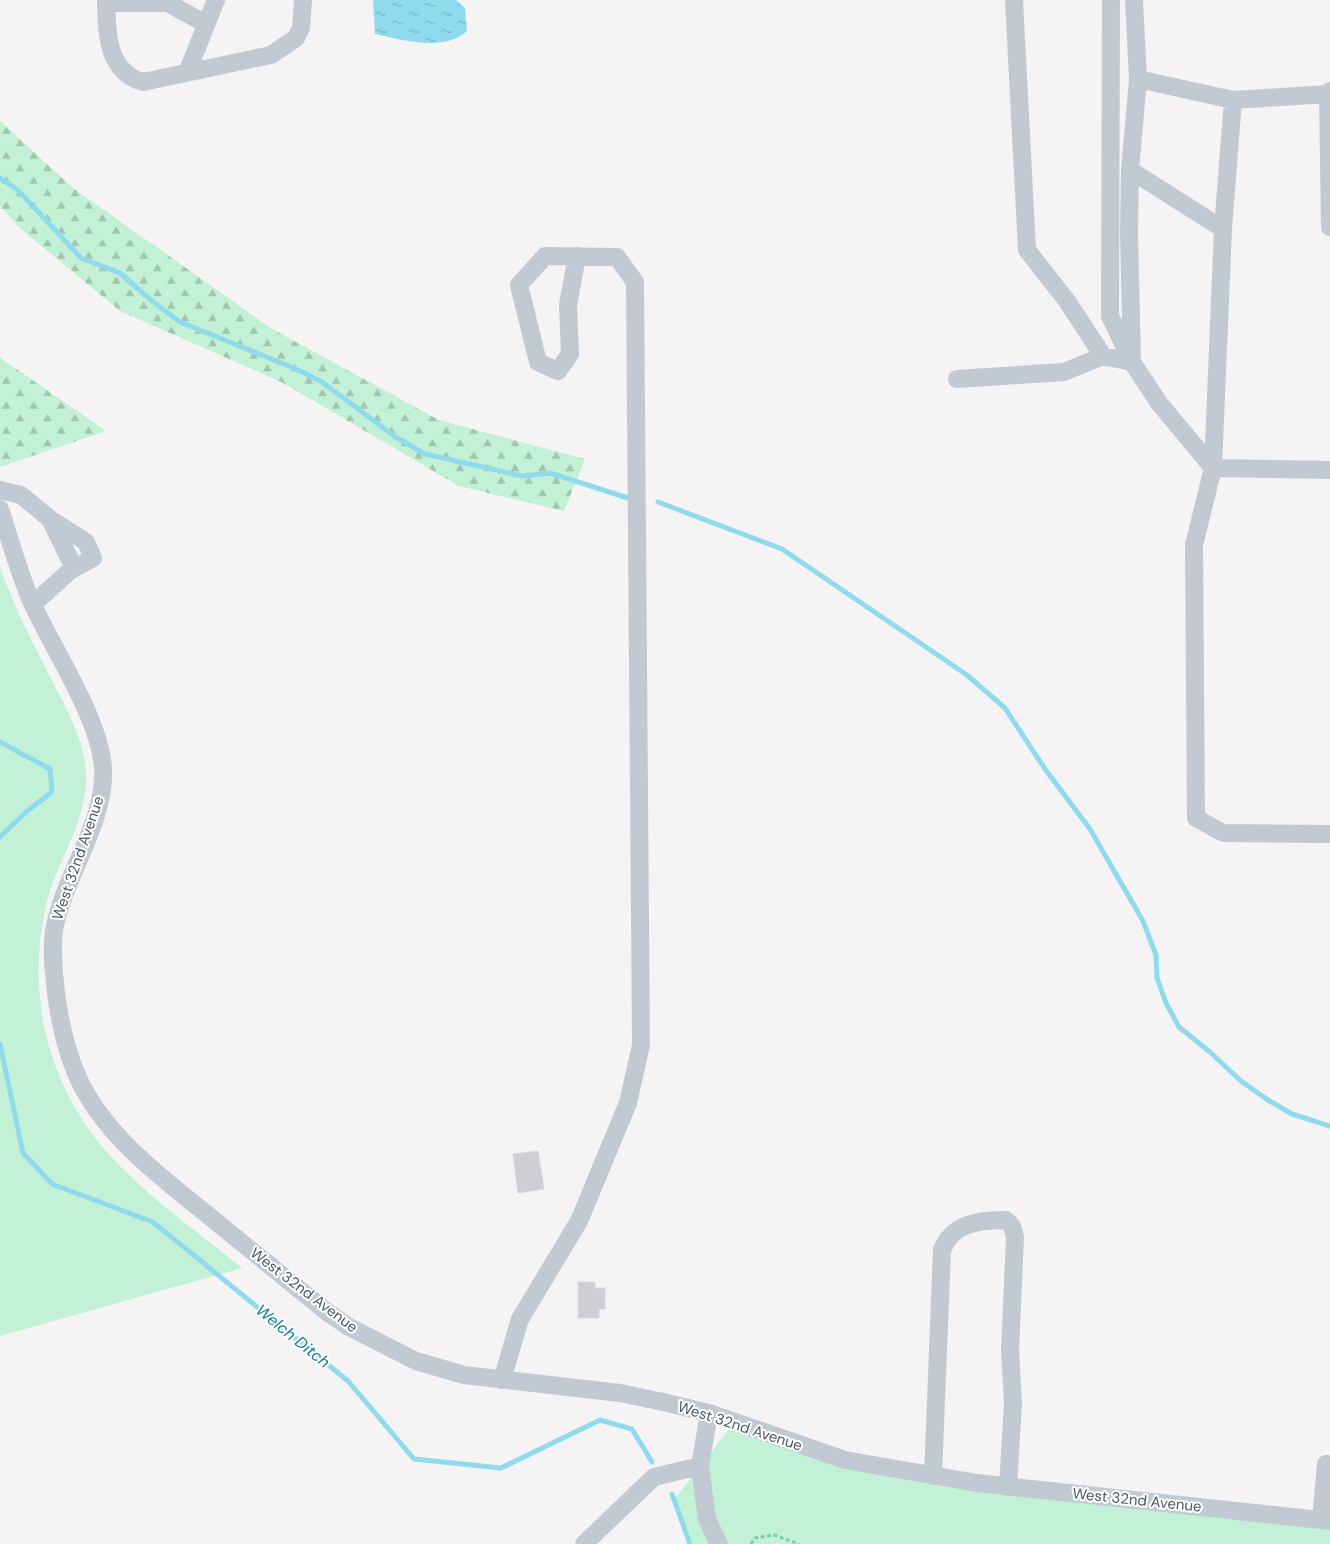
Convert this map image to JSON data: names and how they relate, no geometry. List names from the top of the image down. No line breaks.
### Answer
{"streets":{"street":["West 32nd Avenue"]},"water":["Welch Ditch"]}
